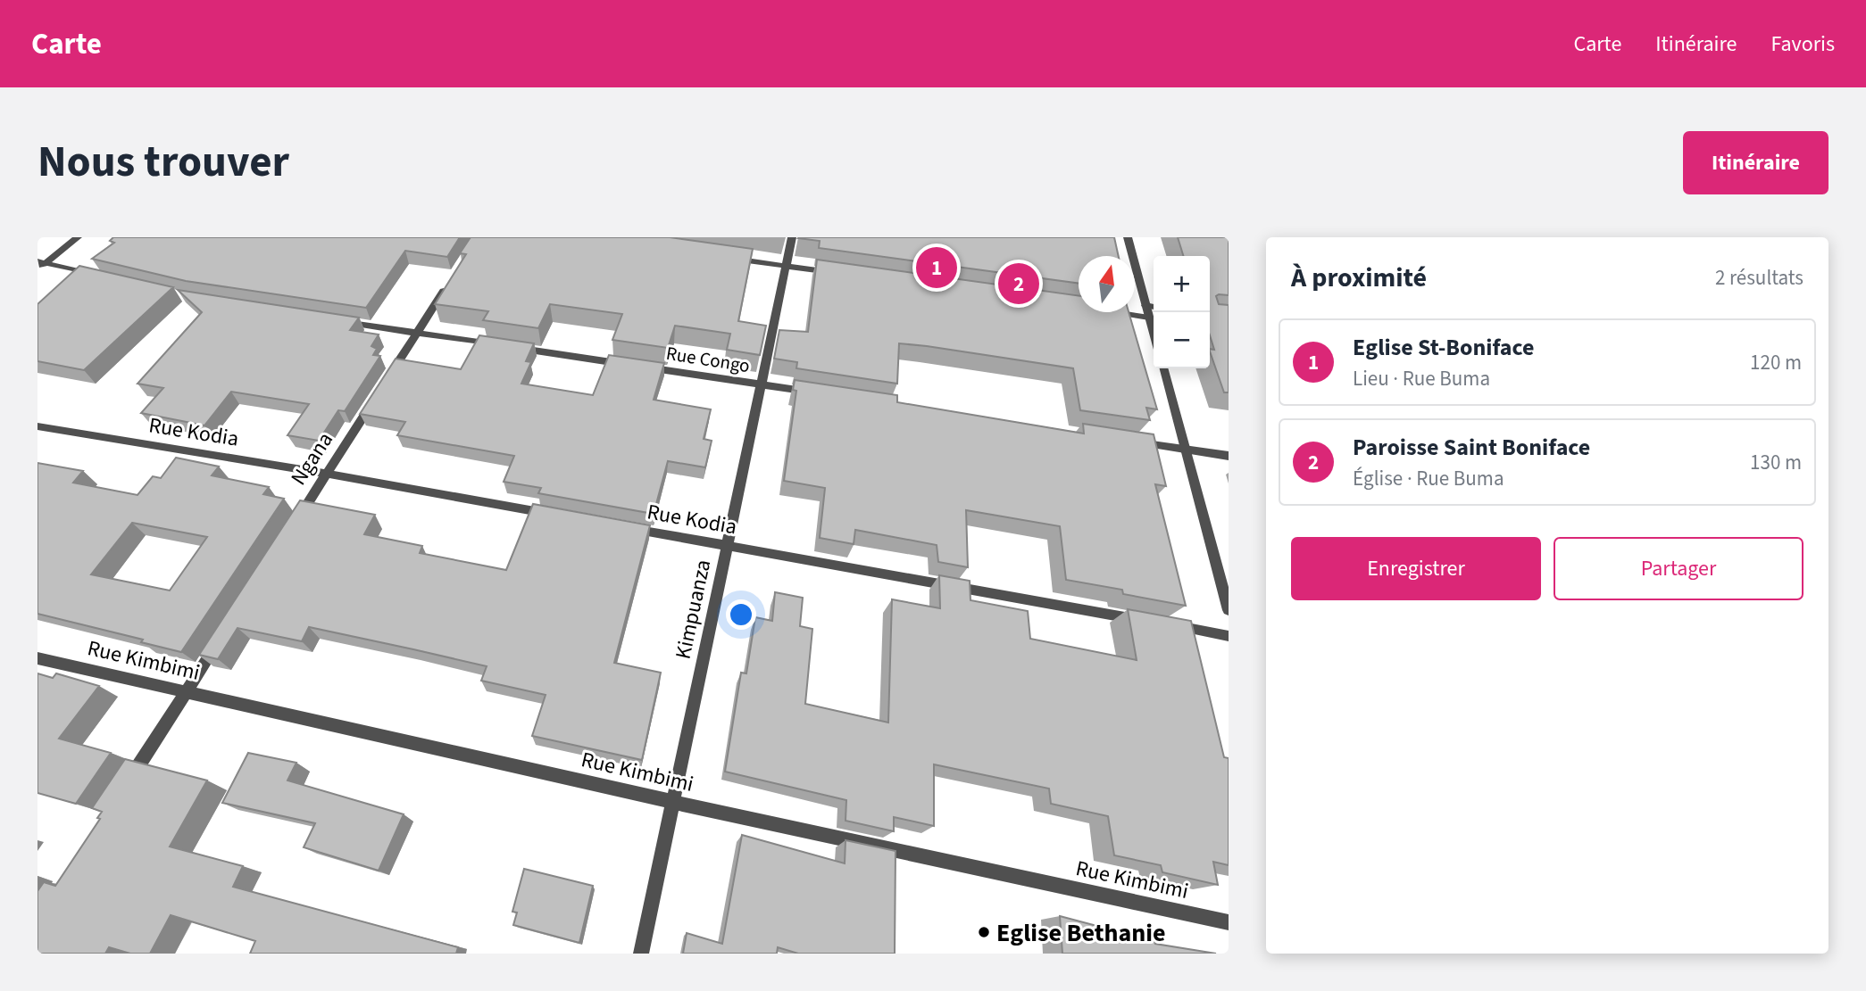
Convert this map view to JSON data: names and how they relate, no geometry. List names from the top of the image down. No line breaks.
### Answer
{"streets":{"street":["Rue Congo","Rue Kodia","Ngana","Kimpuanza","Rue Kimbimi"]},"crossings":[["Rue Congo","Kimpuanza"],["Rue Kodia","Ngana"],["Rue Kodia","Kimpuanza"],["Kimpuanza","Rue Kimbimi"]],"places":["Eglise Bethanie"],"north":"top","page":{"header":"Carte","nav":["Carte","Itinéraire","Favoris"],"title":"Nous trouver","buttons":["Itinéraire",["Enregistrer","Partager"]],"heading":["À proximité","2 résultats"],"pins":["1","2"],"map_buttons":["+","−"],"list":[{"mark":"1","name":"Eglise St-Boniface","note":"Lieu · Rue Buma","value":"120 m"},{"mark":"2","name":"Paroisse Saint Boniface","note":"Église · Rue Buma","value":"130 m"}]}}
